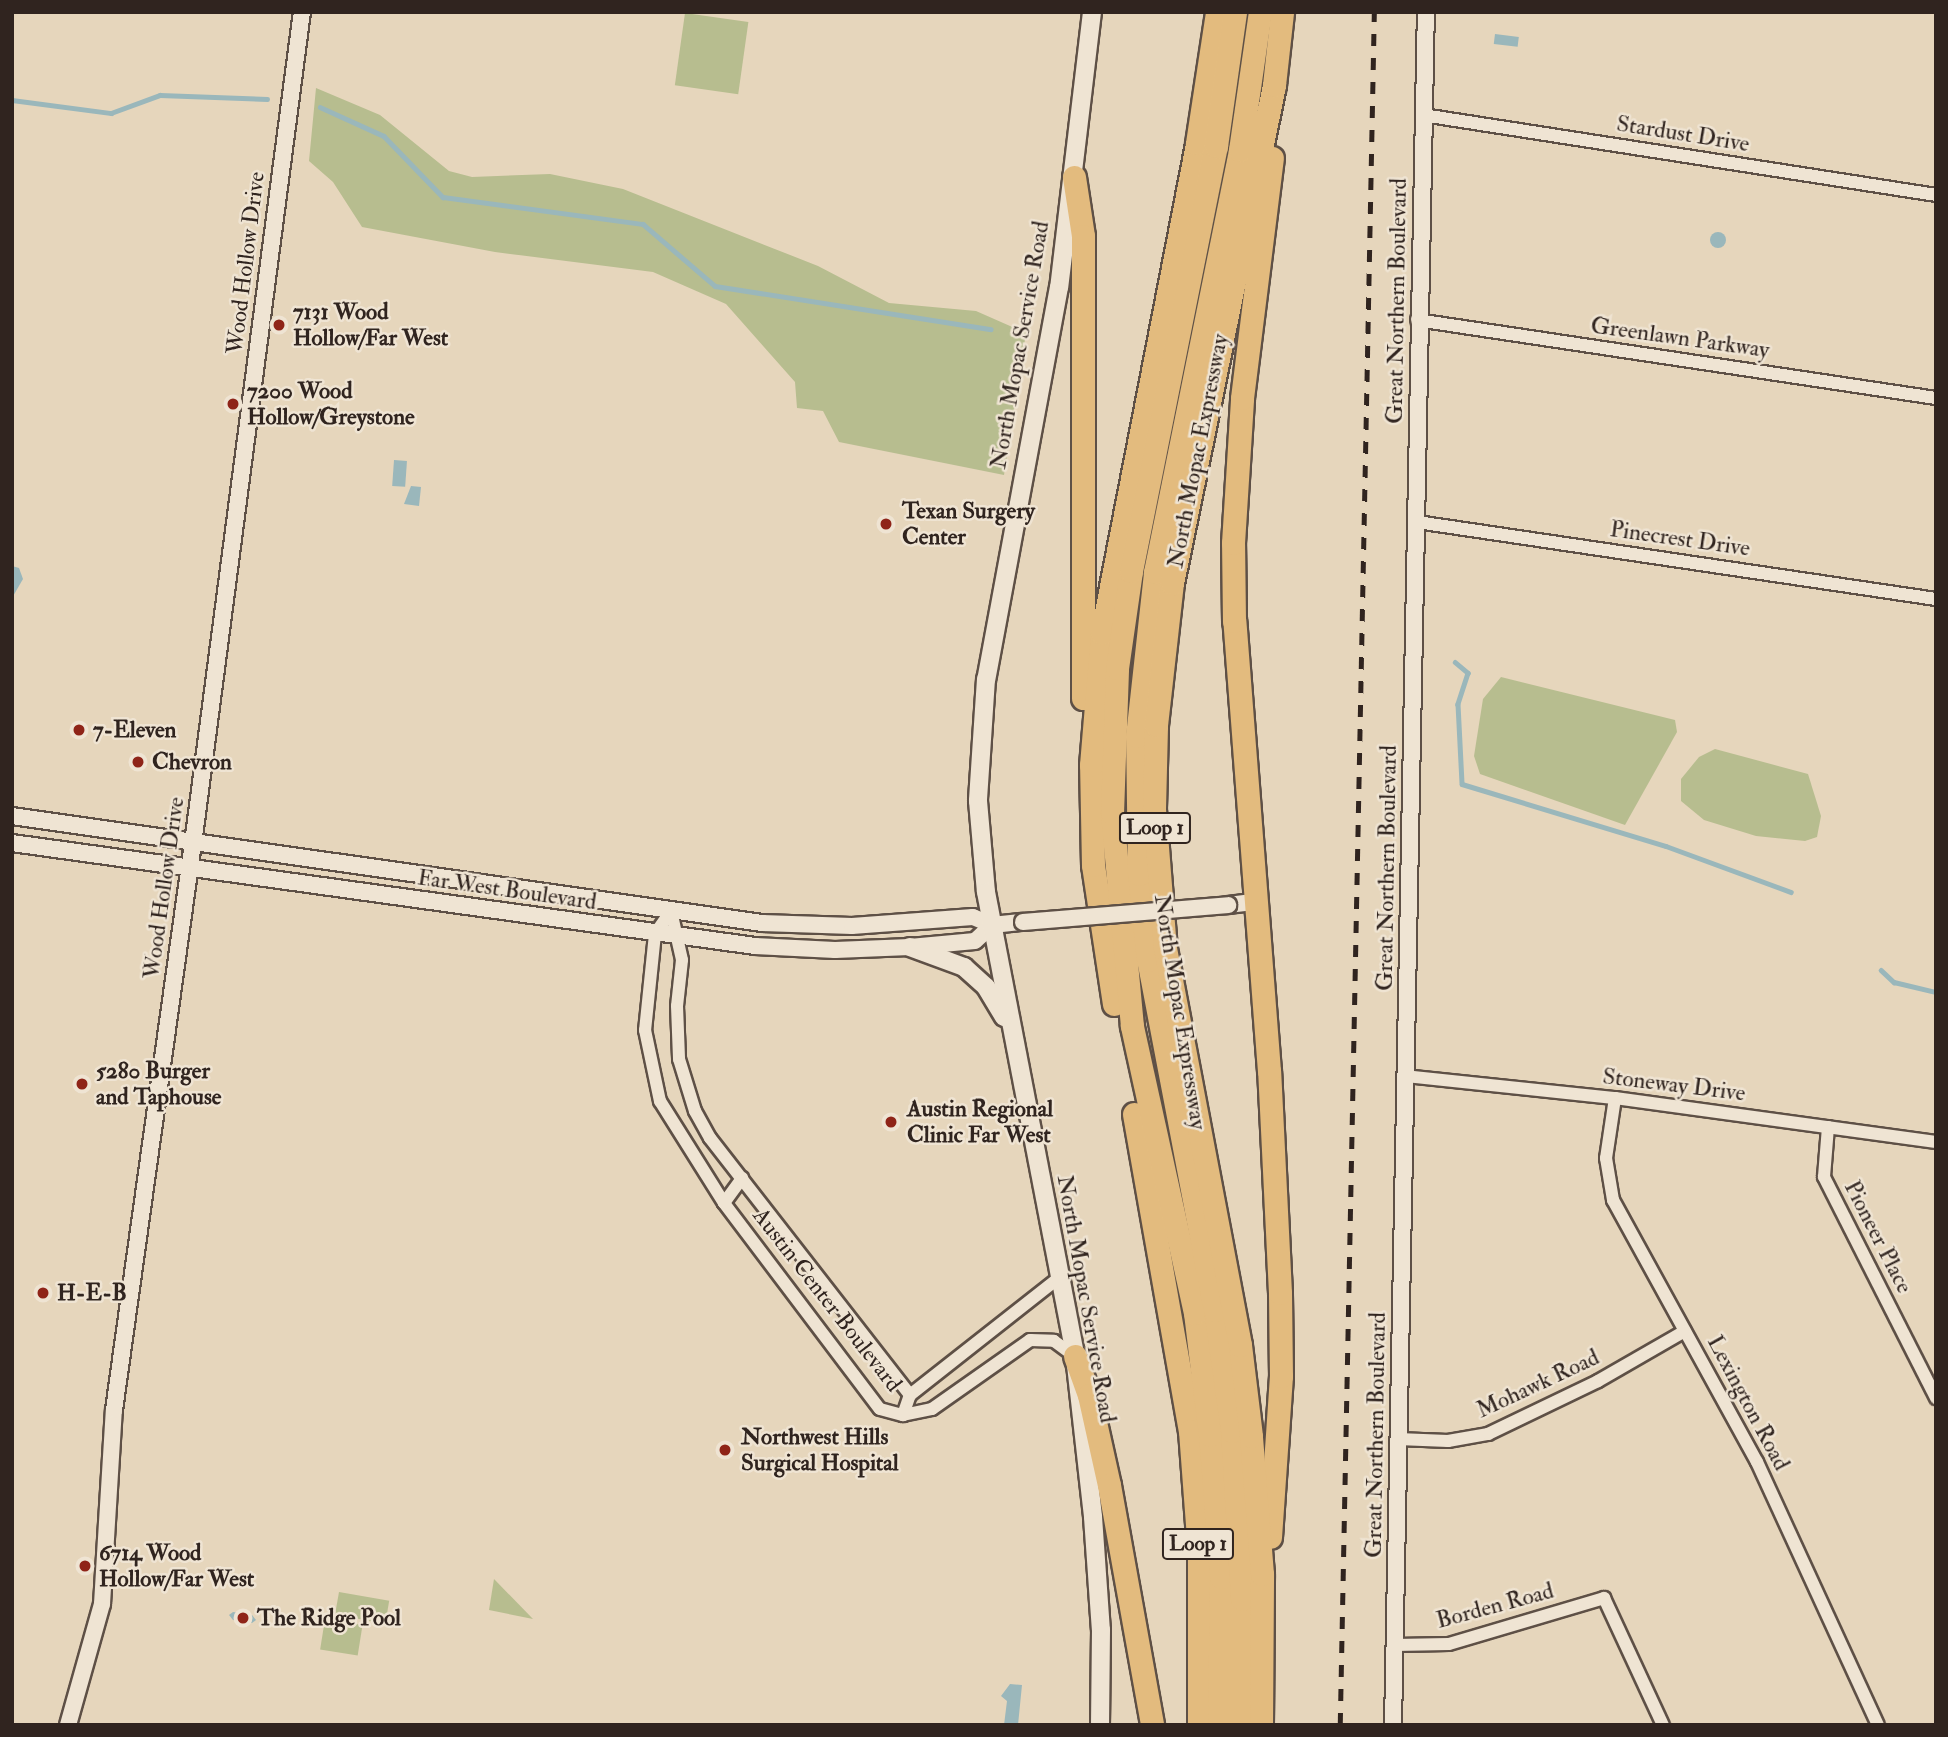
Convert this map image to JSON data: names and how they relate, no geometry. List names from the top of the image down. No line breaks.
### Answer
{"streets":{"highway":["North Mopac Expressway","Loop 1"],"main road":["North Mopac Service Road"],"street":["Stardust Drive","Wood Hollow Drive","Great Northern Boulevard","Greenlawn Parkway","Pinecrest Drive","Far West Boulevard","Stoneway Drive","Pioneer Place","Austin Center Boulevard","Mohawk Road","Lexington Road","Borden Road"]},"crossings":[["Stardust Drive","Great Northern Boulevard"],["Wood Hollow Drive","Far West Boulevard"],["Great Northern Boulevard","Greenlawn Parkway"],["Great Northern Boulevard","Pinecrest Drive"],["Great Northern Boulevard","Stoneway Drive"],["Great Northern Boulevard","Mohawk Road"],["Great Northern Boulevard","Borden Road"],["North Mopac Service Road","Far West Boulevard"],["Far West Boulevard","Austin Center Boulevard"],["Stoneway Drive","Pioneer Place"],["Stoneway Drive","Lexington Road"],["Mohawk Road","Lexington Road"]],"places":["7131 Wood Hollow/Far West","7200 Wood Hollow/Greystone","Texan Surgery Center","7-Eleven","Chevron","5280 Burger and Taphouse","Austin Regional Clinic Far West","H-E-B","Northwest Hills Surgical Hospital","6714 Wood Hollow/Far West","The Ridge Pool"]}
